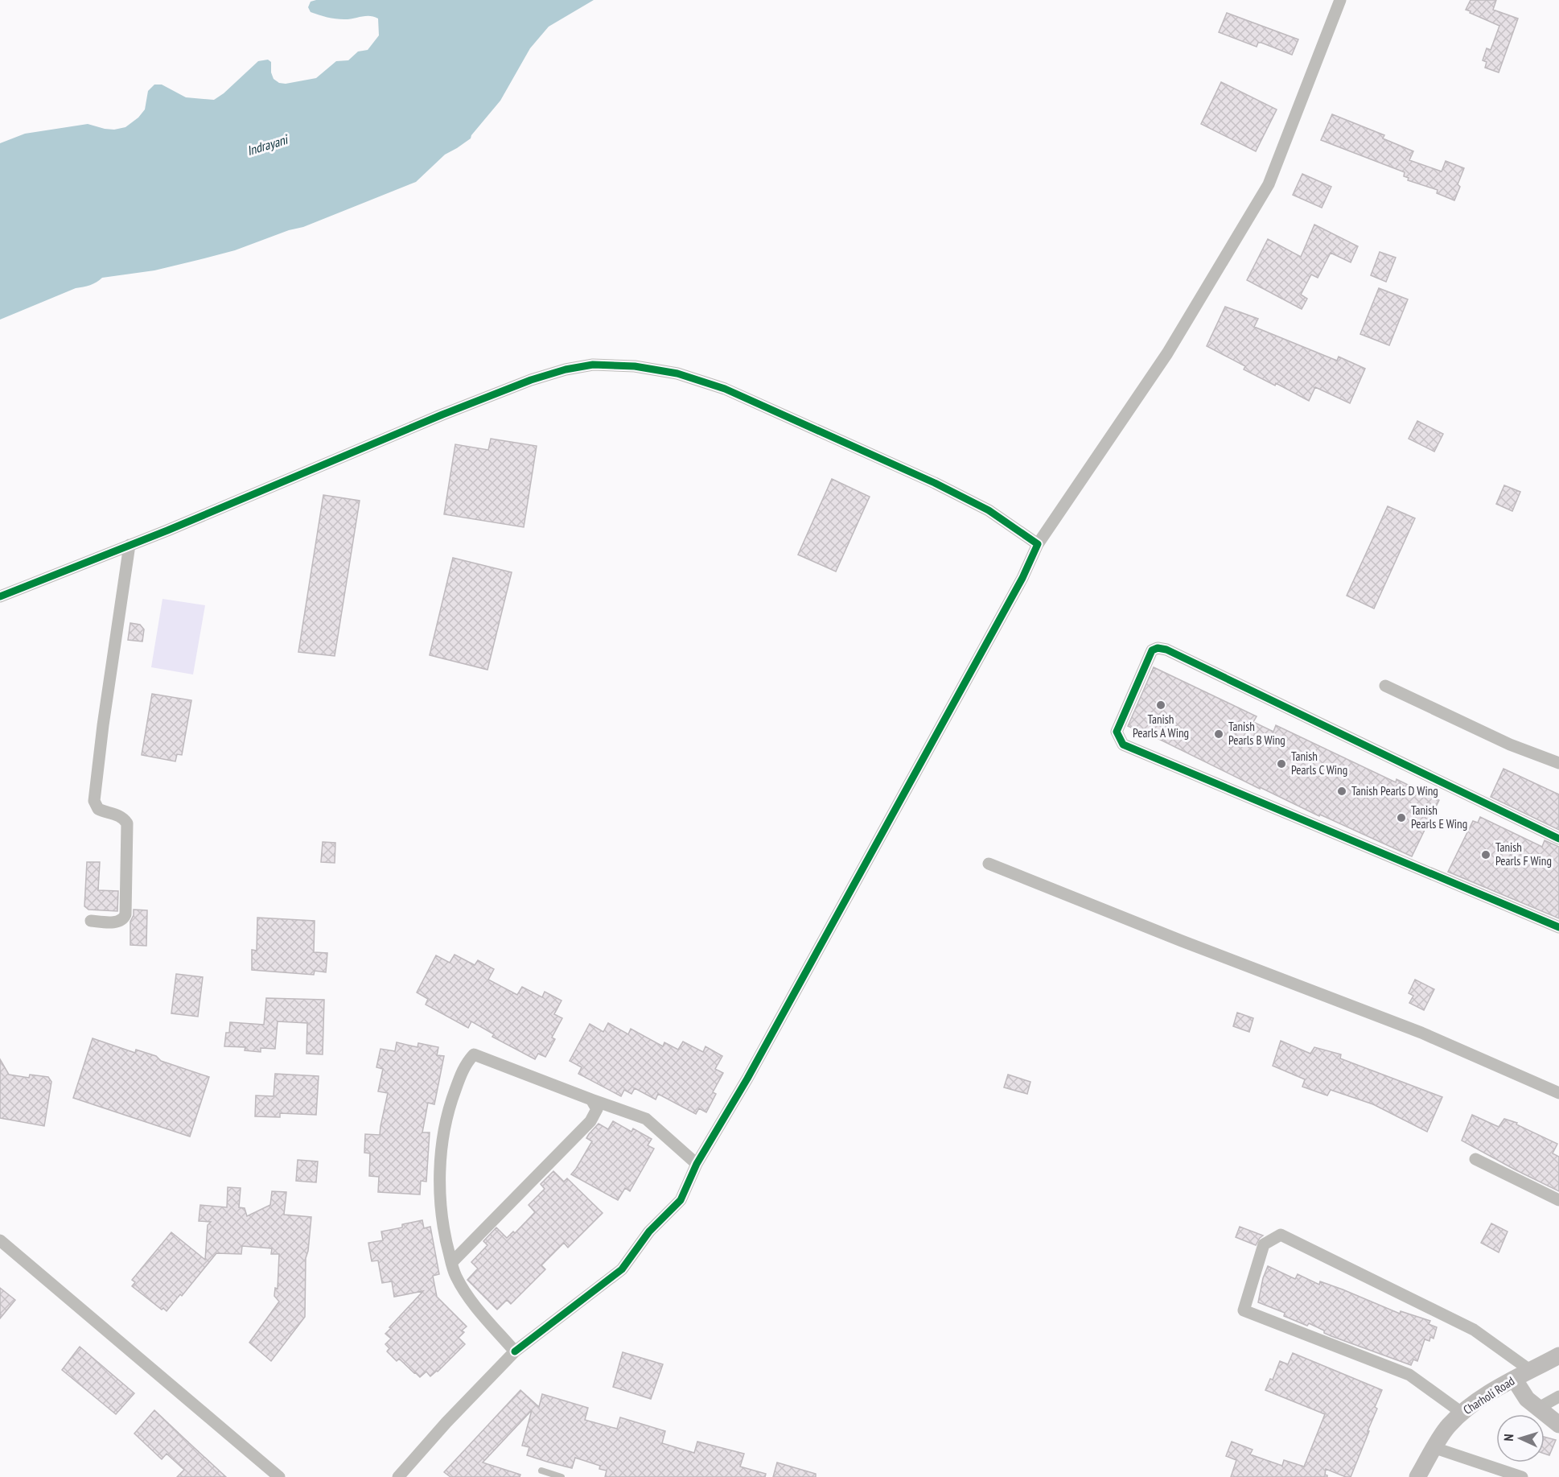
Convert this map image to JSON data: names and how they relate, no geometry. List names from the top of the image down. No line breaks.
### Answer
{"streets":{"street":["Charholi Road"]},"water":["Indrayani"],"places":["Tanish Pearls A Wing","Tanish Pearls B Wing","Tanish Pearls C Wing","Tanish Pearls D Wing","Tanish Pearls E Wing","Tanish Pearls F Wing"],"north":"left"}
